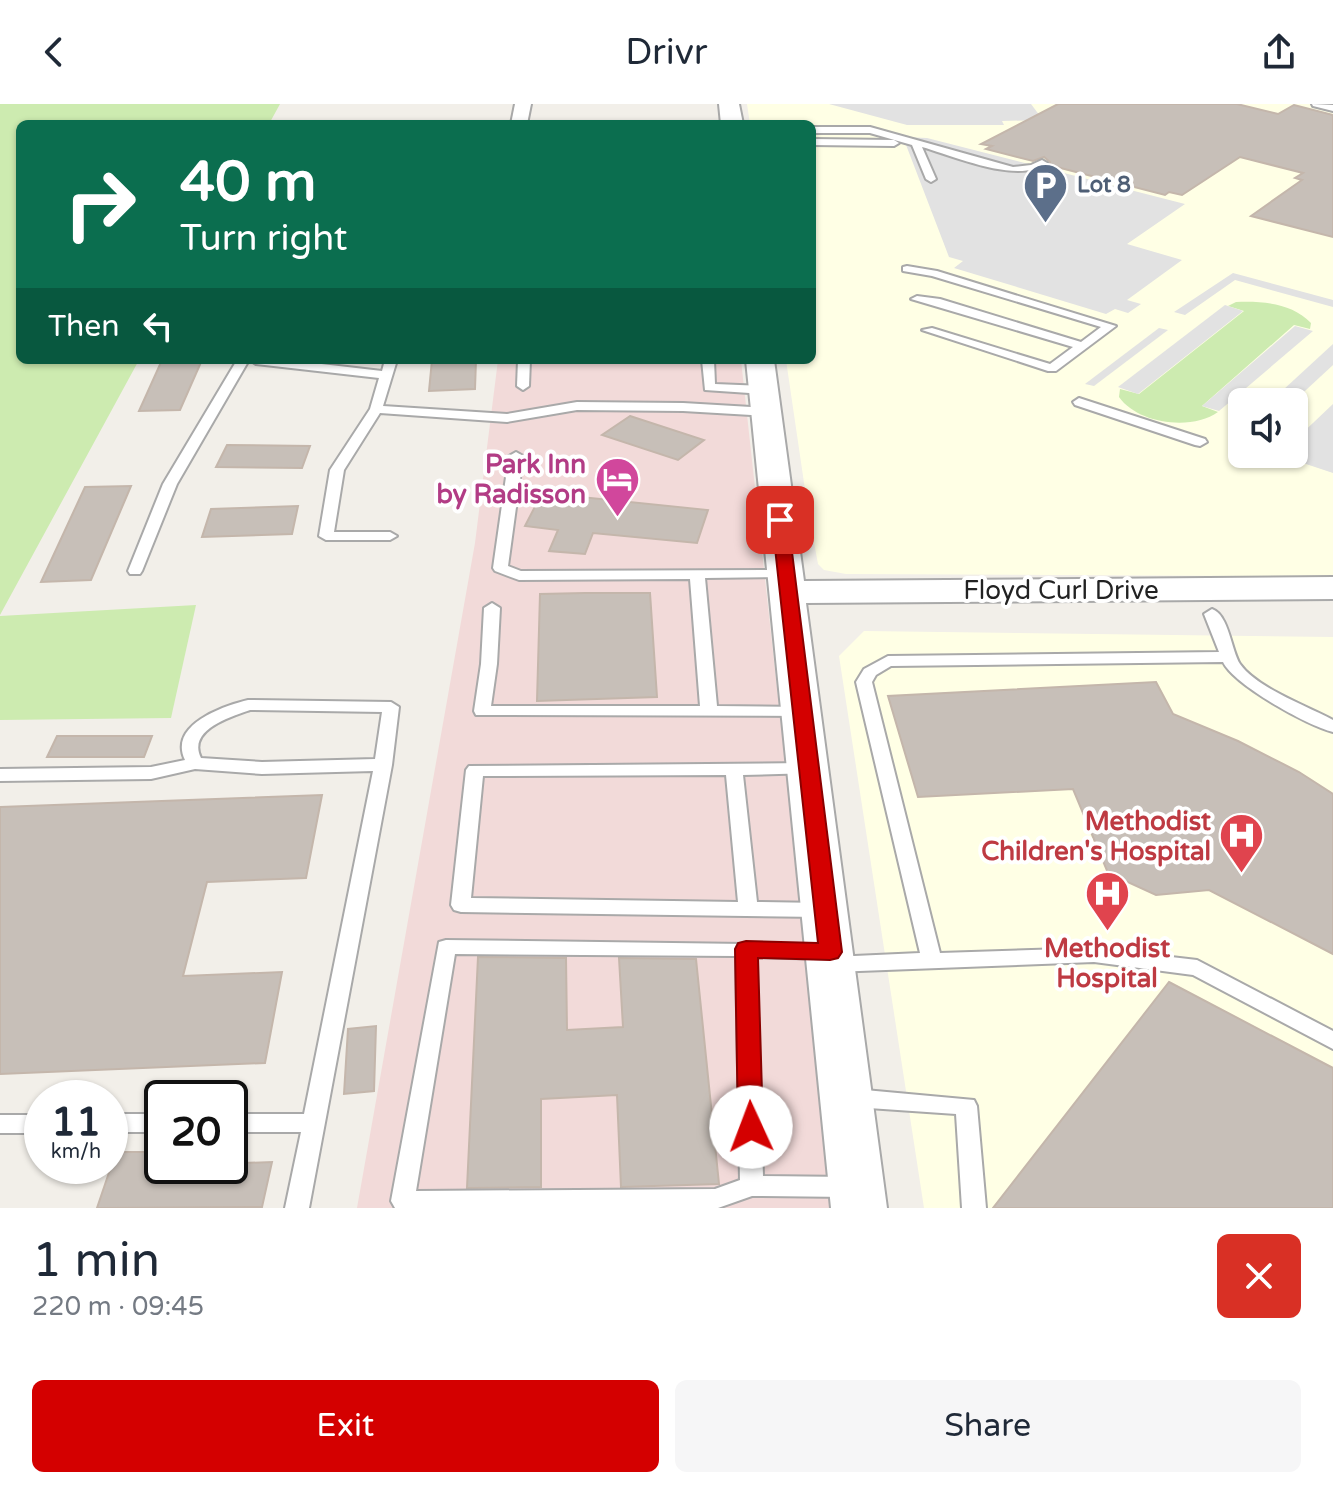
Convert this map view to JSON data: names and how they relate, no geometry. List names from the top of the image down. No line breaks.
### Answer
{"streets":{"street":["Floyd Curl Drive"]},"places":{"parking":["Lot 8"],"hotel":["Park Inn by Radisson"],"hospital":["Methodist Children's Hospital","Methodist Hospital"]},"page":{"header":"Drivr","turn":["40 m","Turn right"],"then":"Then","speed":"11 km/h","limit":"20","heading":["1 min","220 m · 09:45"],"buttons":["Exit","Share"]}}
